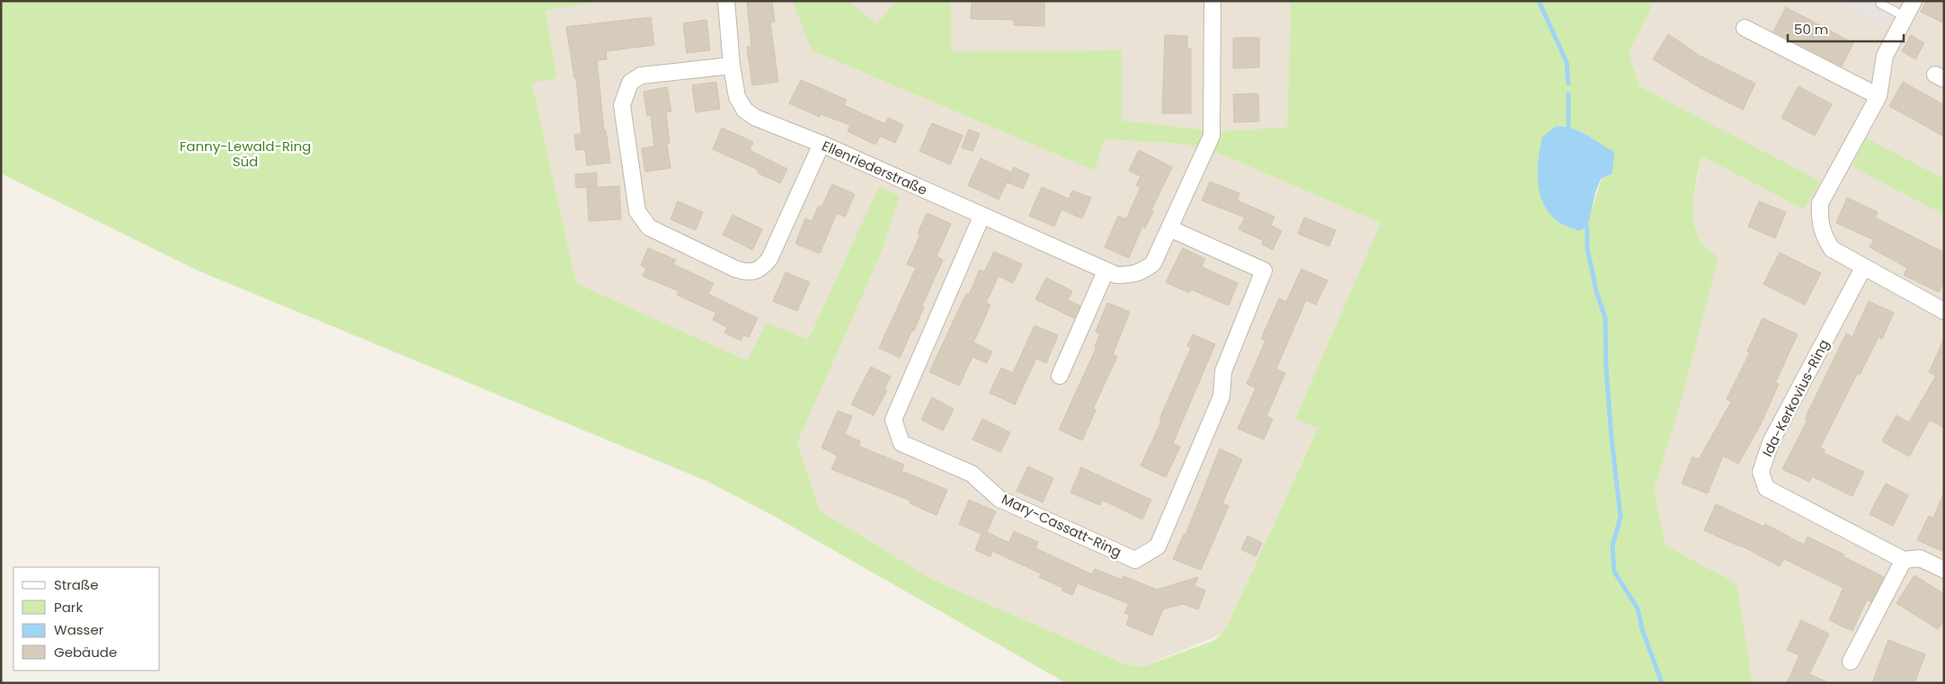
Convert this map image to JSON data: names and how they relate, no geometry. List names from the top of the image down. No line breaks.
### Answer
{"streets":{"street":["Ellenriederstraße","Ida-Kerkovius-Ring","Mary-Cassatt-Ring"]},"crossings":[["Ellenriederstraße","Mary-Cassatt-Ring"]],"parks":["Fanny-Lewald-Ring Süd"],"legend":["Straße","Park","Wasser","Gebäude"],"scale_bar":"50 m"}
